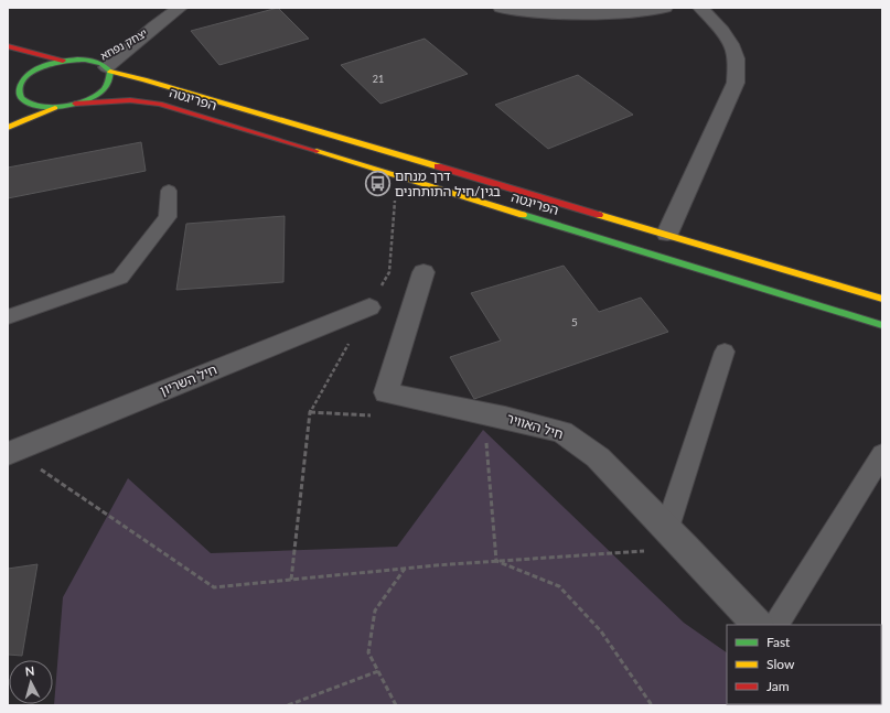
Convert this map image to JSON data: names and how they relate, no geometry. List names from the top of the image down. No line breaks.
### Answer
{"streets":{"street":["יצחק נפחא","הפריגטה","חיל השריון","חיל האוויר"]},"crossings":[["יצחק נפחא","הפריגטה"]],"places":{"bus stop":["דרך מנחם בגין/חיל התותחנים"]},"house_numbers":["21","5"],"legend":["Fast","Slow","Jam"],"north":"top"}
